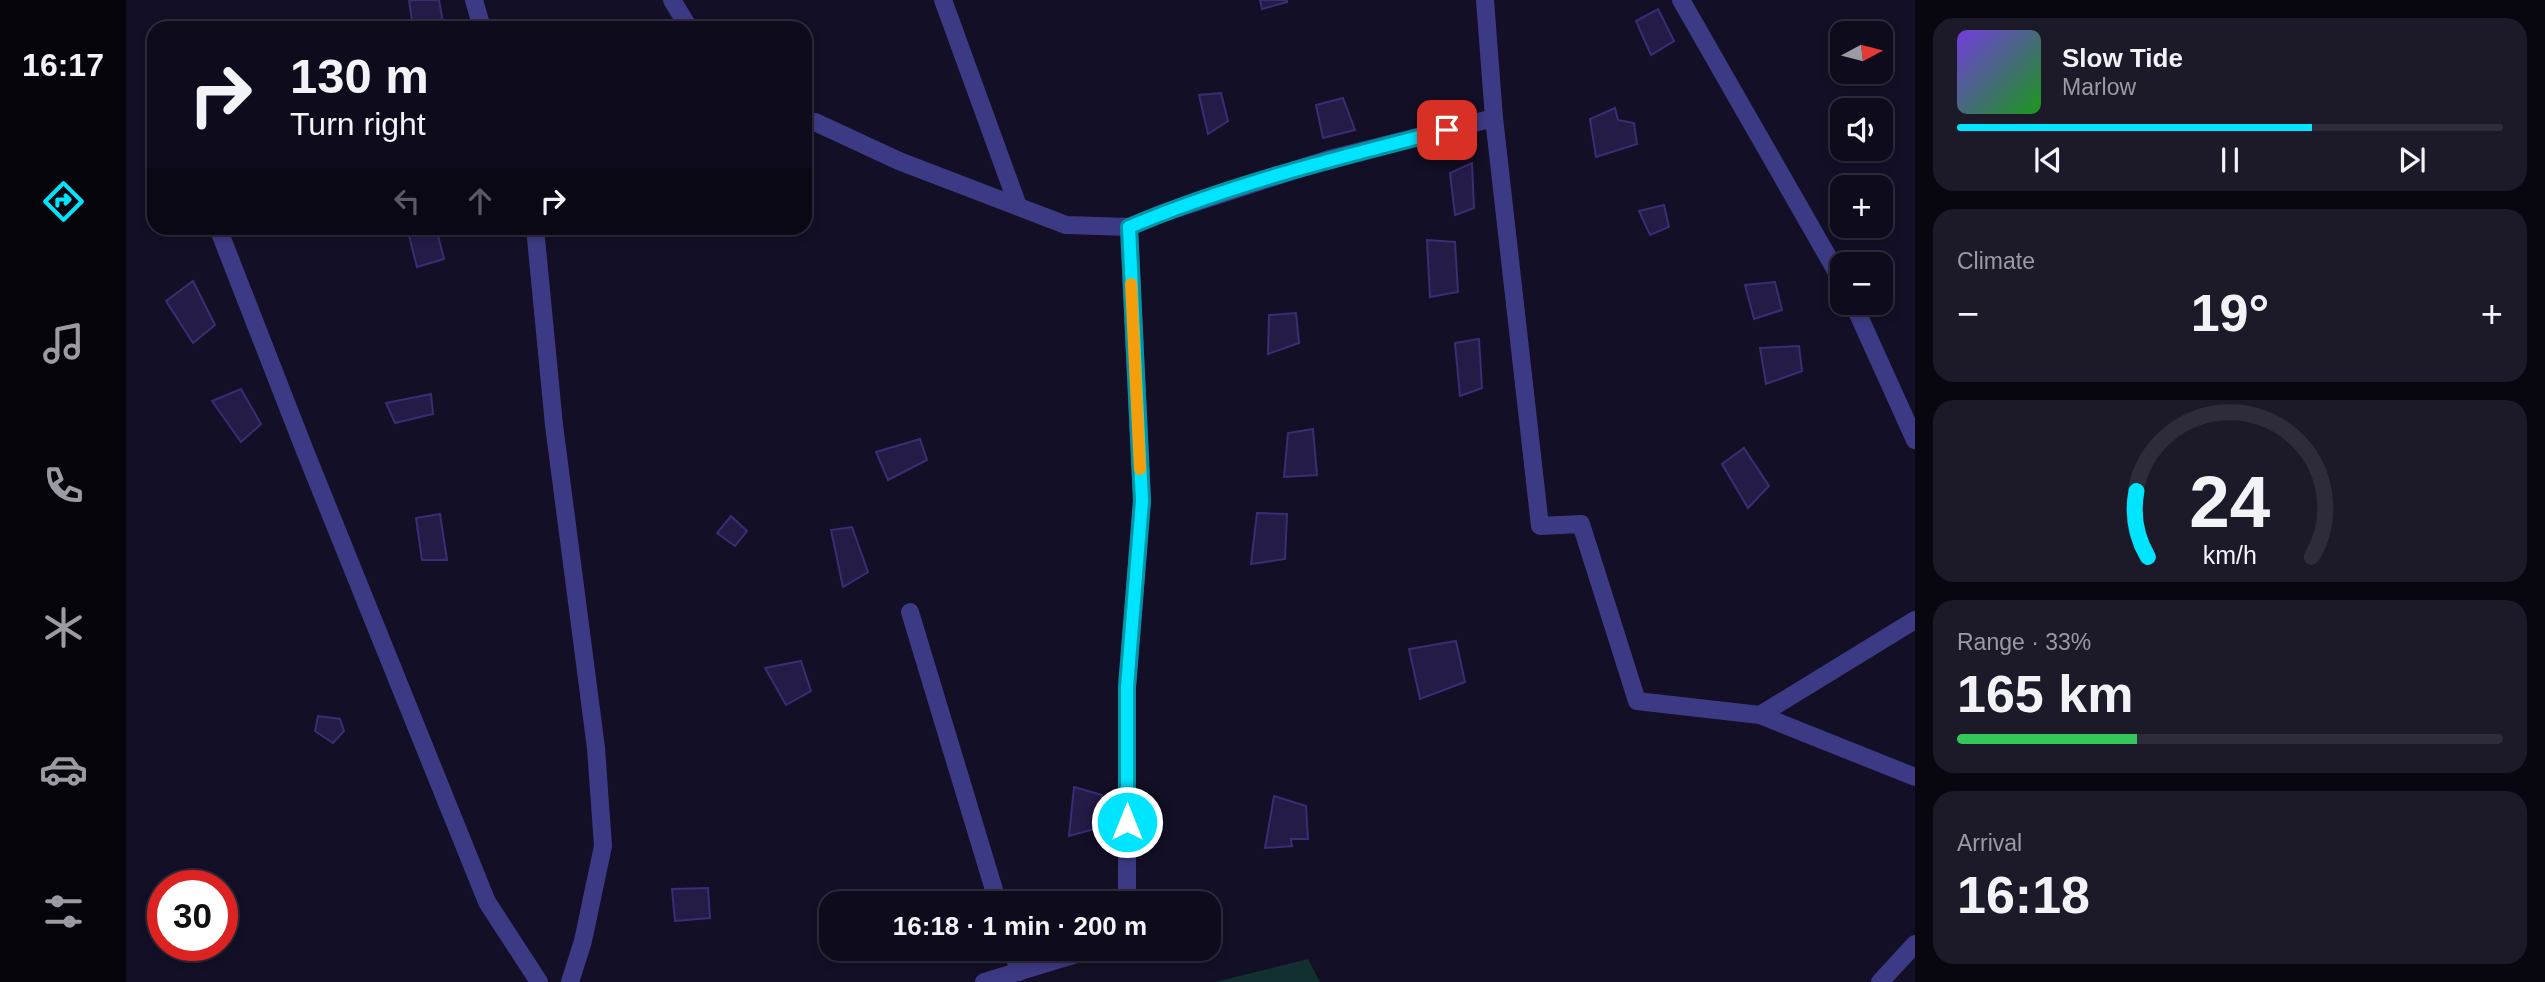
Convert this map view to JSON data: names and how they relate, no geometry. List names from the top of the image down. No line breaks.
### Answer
{"north":"right","page":{"tabs":"16:17","map_buttons":["+","−"],"turn":["130 m","Turn right"],"song":["Slow Tide","Marlow"],"tile":["Climate",["Range · 33%","165 km"],["Arrival","16:18"]],"heat":["−","19°","+"],"limit":"30","trip":"16:18 · 1 min · 200 m","gauge":["24","km/h"]}}
